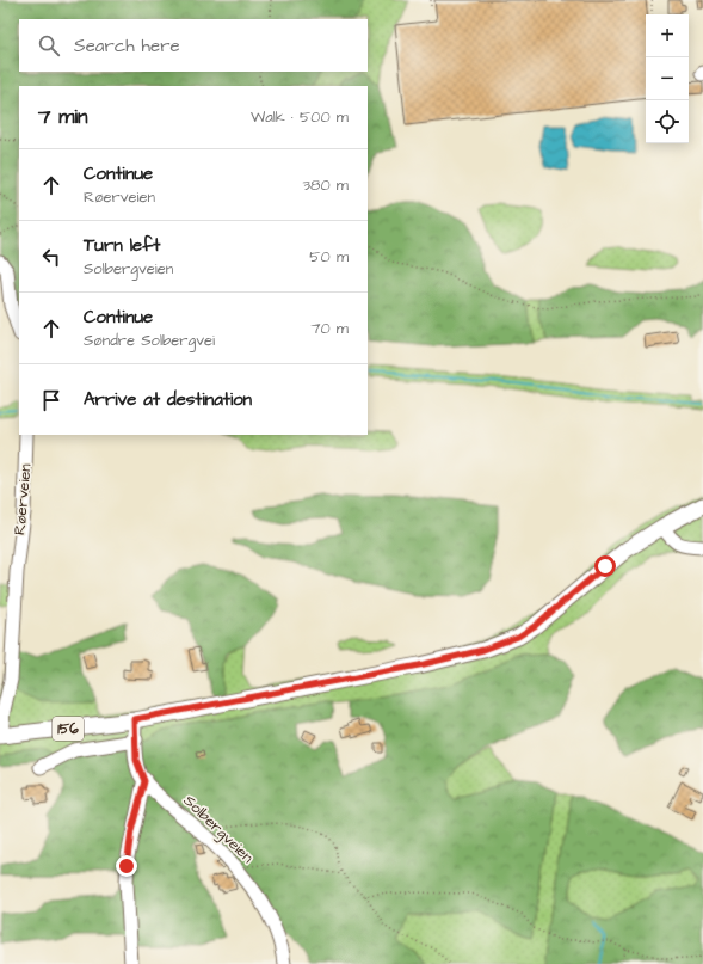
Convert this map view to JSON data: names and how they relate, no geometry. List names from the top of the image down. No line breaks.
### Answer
{"streets":{"main road":["Røerveien","156"],"street":["Solbergveien"]},"crossings":[["Røerveien","Solbergveien"]],"page":{"map_buttons":["+","−"],"search":"Search here","heading":["7 min","Walk · 500 m"],"list":[["Continue","Røerveien","380 m"],["Turn left","Solbergveien","50 m"],["Continue","Søndre Solbergvei","70 m"],"Arrive at destination"]}}
